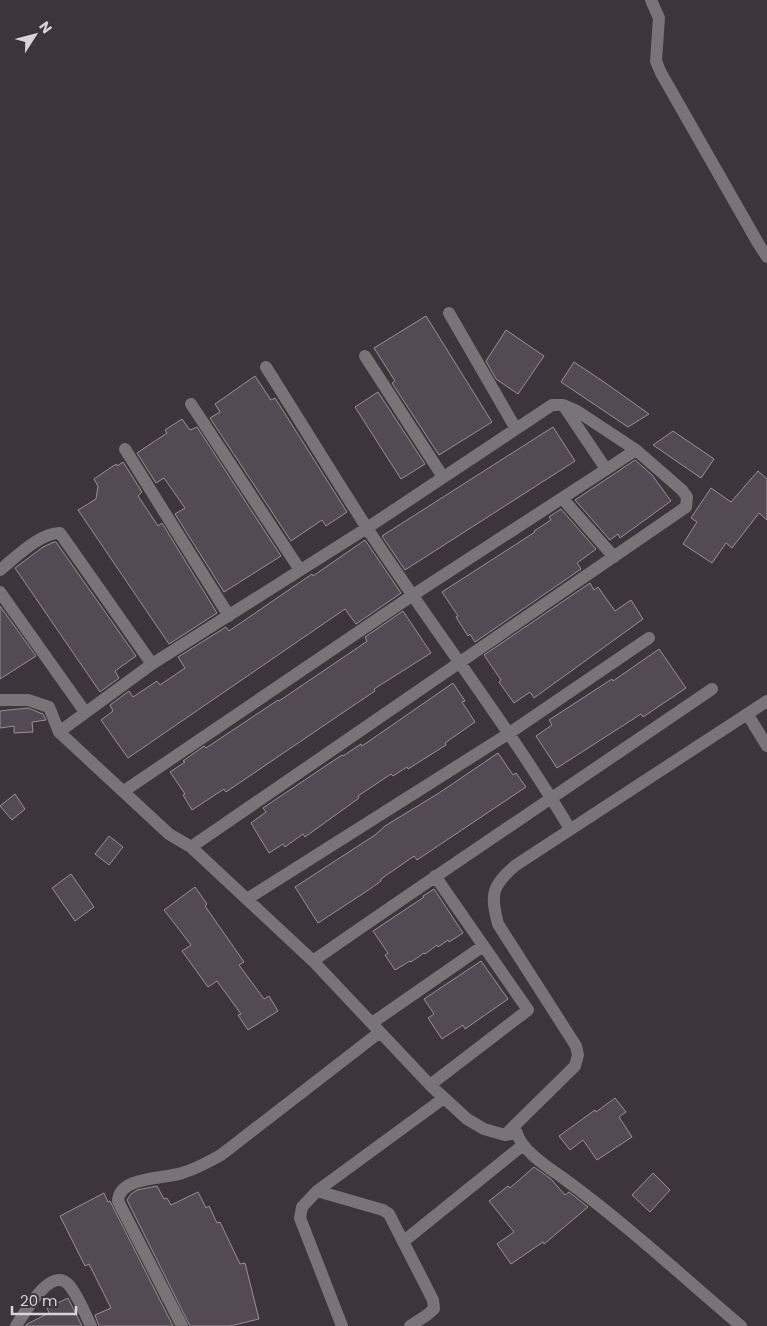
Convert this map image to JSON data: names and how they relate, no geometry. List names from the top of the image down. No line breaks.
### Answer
{"scale_bar":"20 m","north":"top right"}
